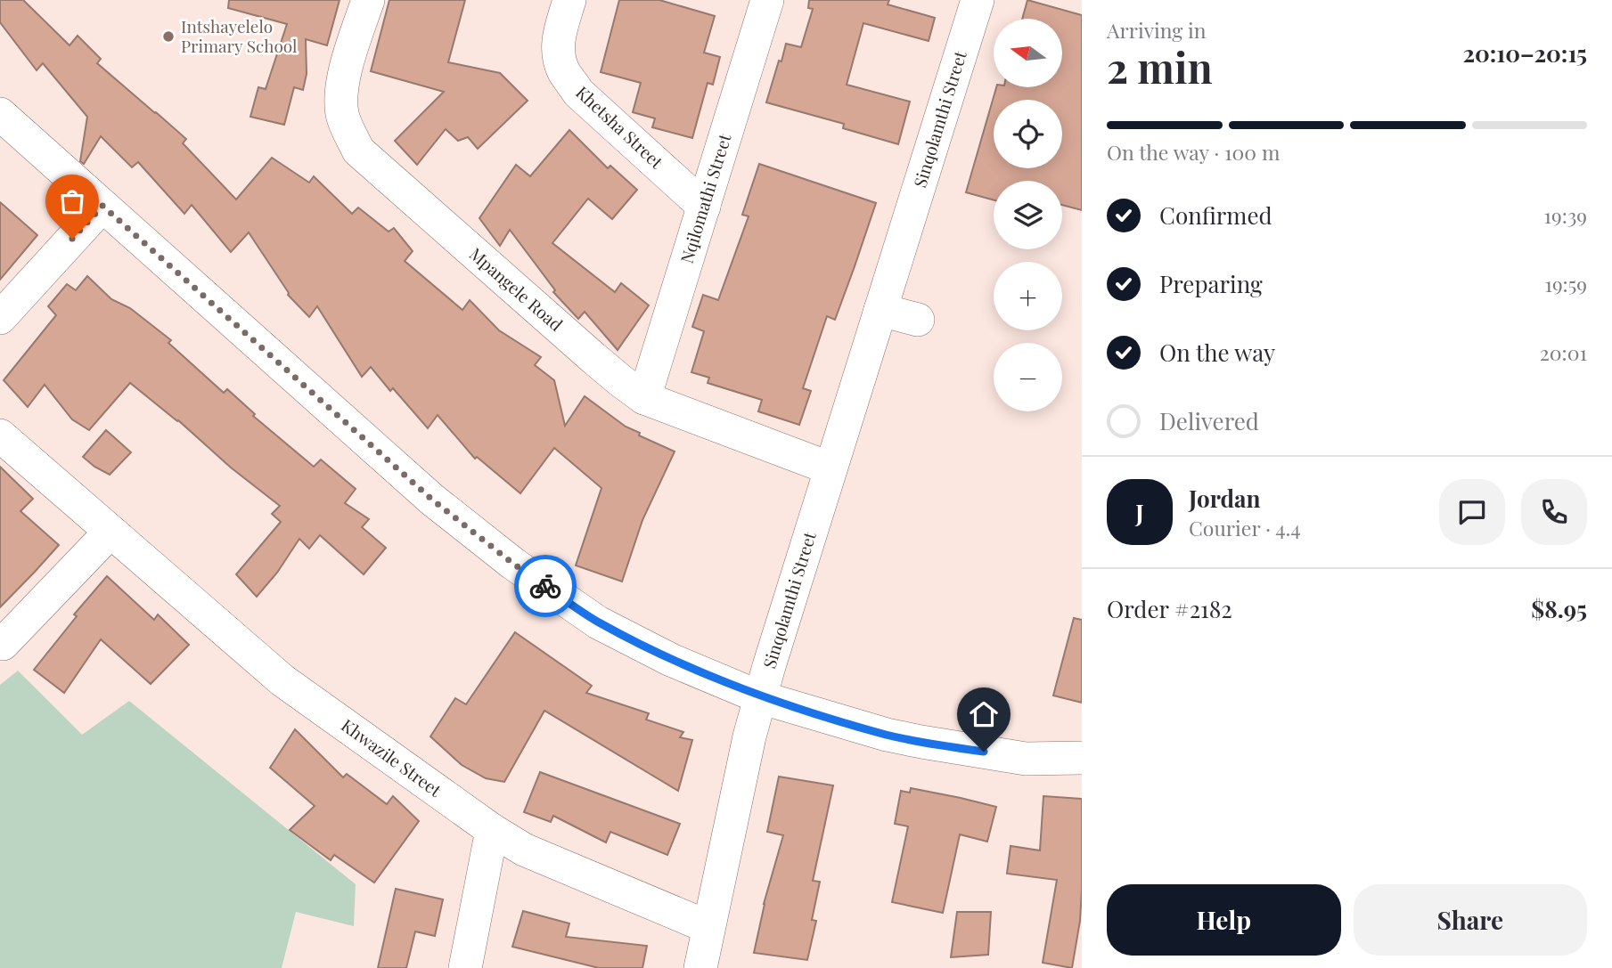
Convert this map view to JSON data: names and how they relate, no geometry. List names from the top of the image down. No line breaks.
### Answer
{"streets":{"street":["Sinqolamthi Street","Khetsha Street","Nqilomathi Street","Mpangele Road","Khwazile Street"]},"crossings":[["Sinqolamthi Street","Mpangele Road"],["Sinqolamthi Street","Khwazile Street"],["Khetsha Street","Nqilomathi Street"],["Nqilomathi Street","Mpangele Road"]],"places":["Intshayelelo Primary School"],"north":"left","page":{"heading":["2 min","Arriving in","20:10–20:15"],"panel":["Jordan","Courier · 4.4","Order #2182","$8.95"],"map_buttons":["+","−"],"bar":"On the way · 100 m","list":[["Confirmed","19:39"],["Preparing","19:59"],["On the way","20:01"],"Delivered"],"round":"J","buttons":["Help","Share"]}}
